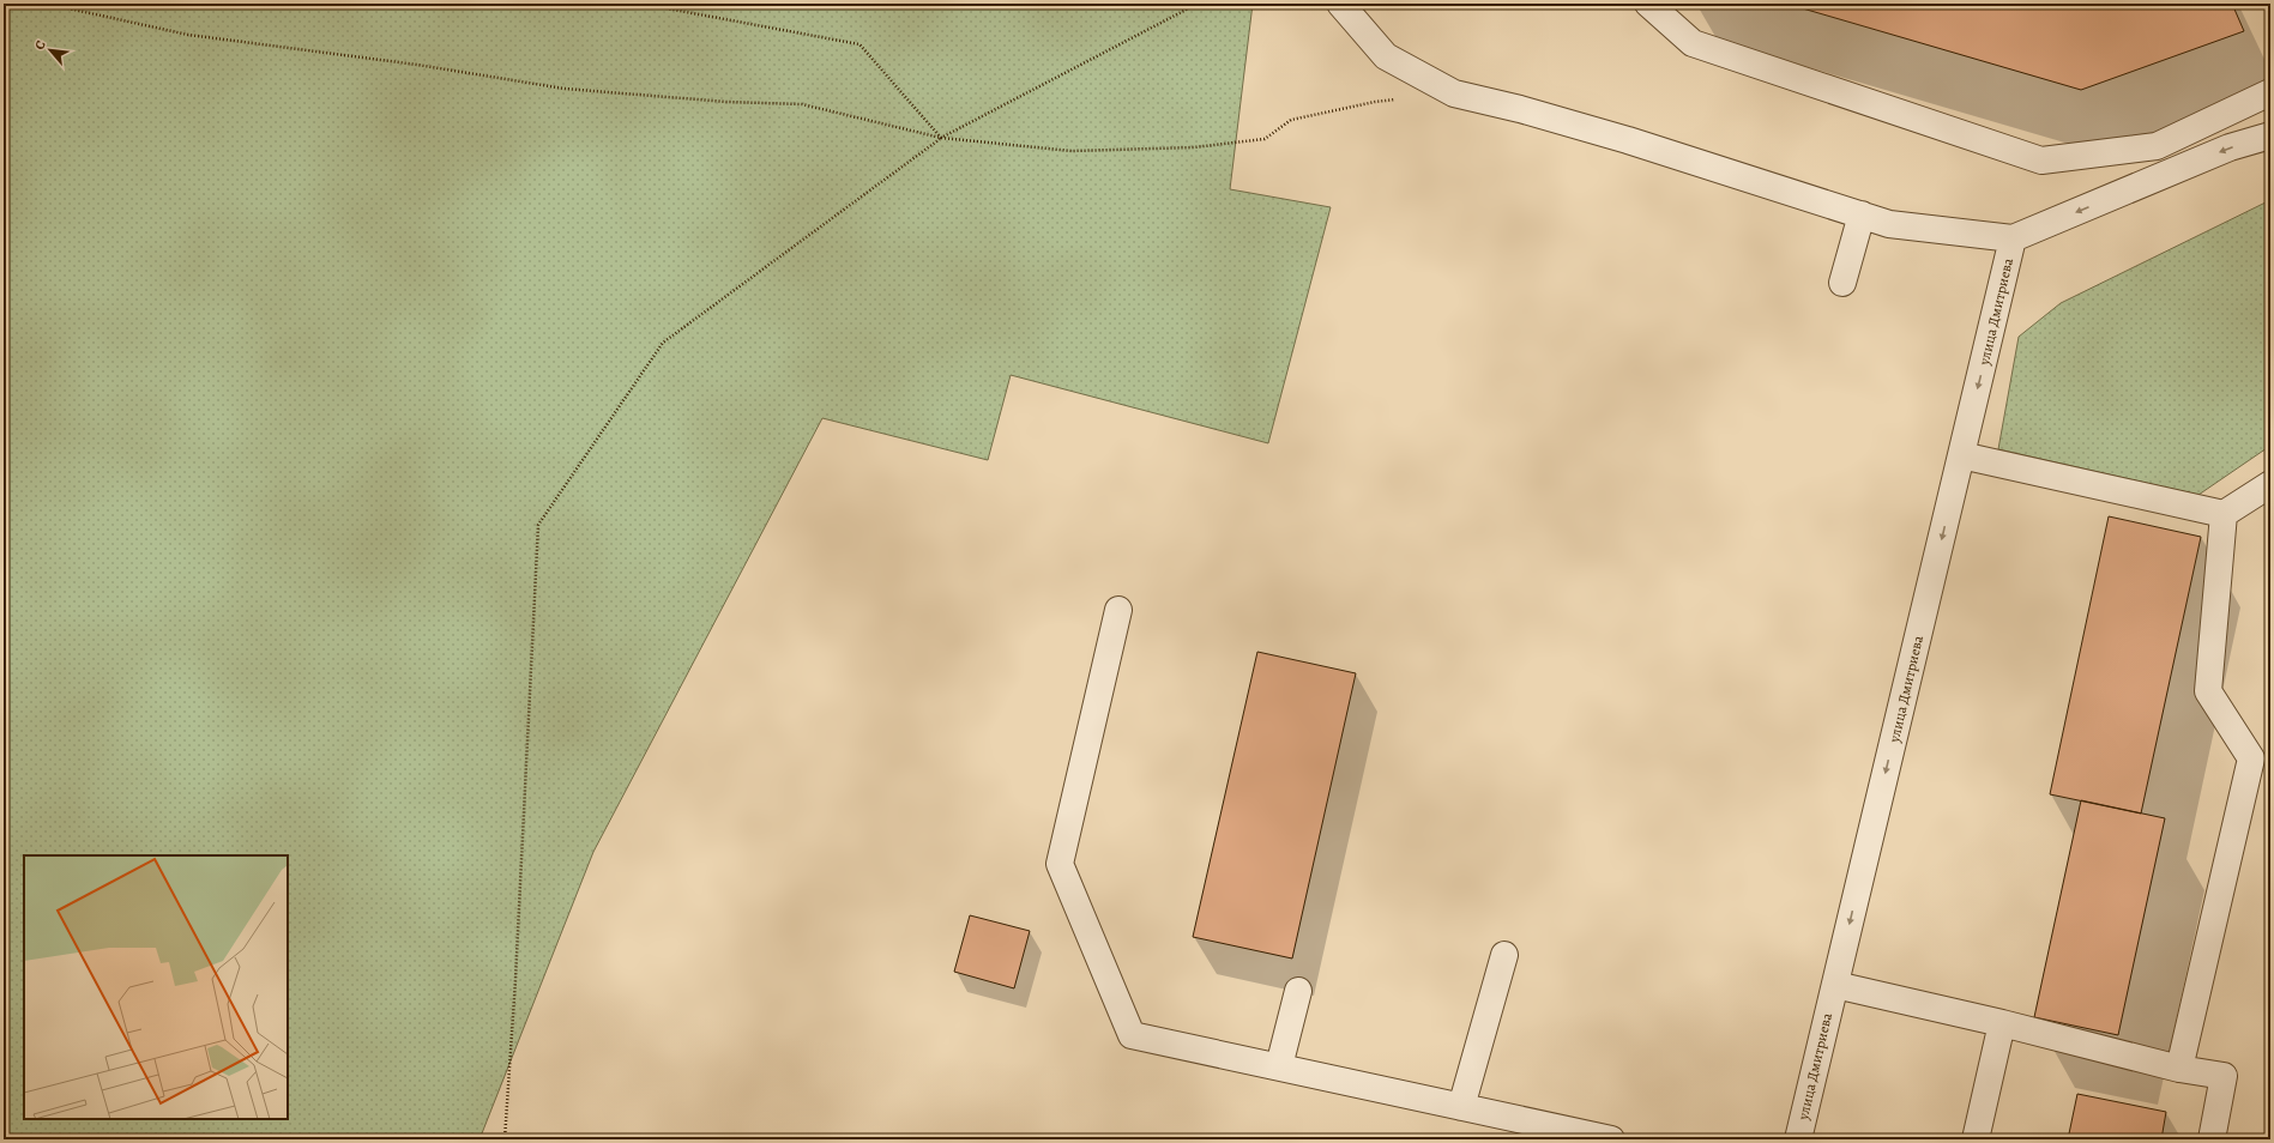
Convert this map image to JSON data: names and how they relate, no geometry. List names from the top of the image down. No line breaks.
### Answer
{"streets":{"street":["улица Дмитриева"]},"one_way":["улица Дмитриева"],"north":"top left"}
